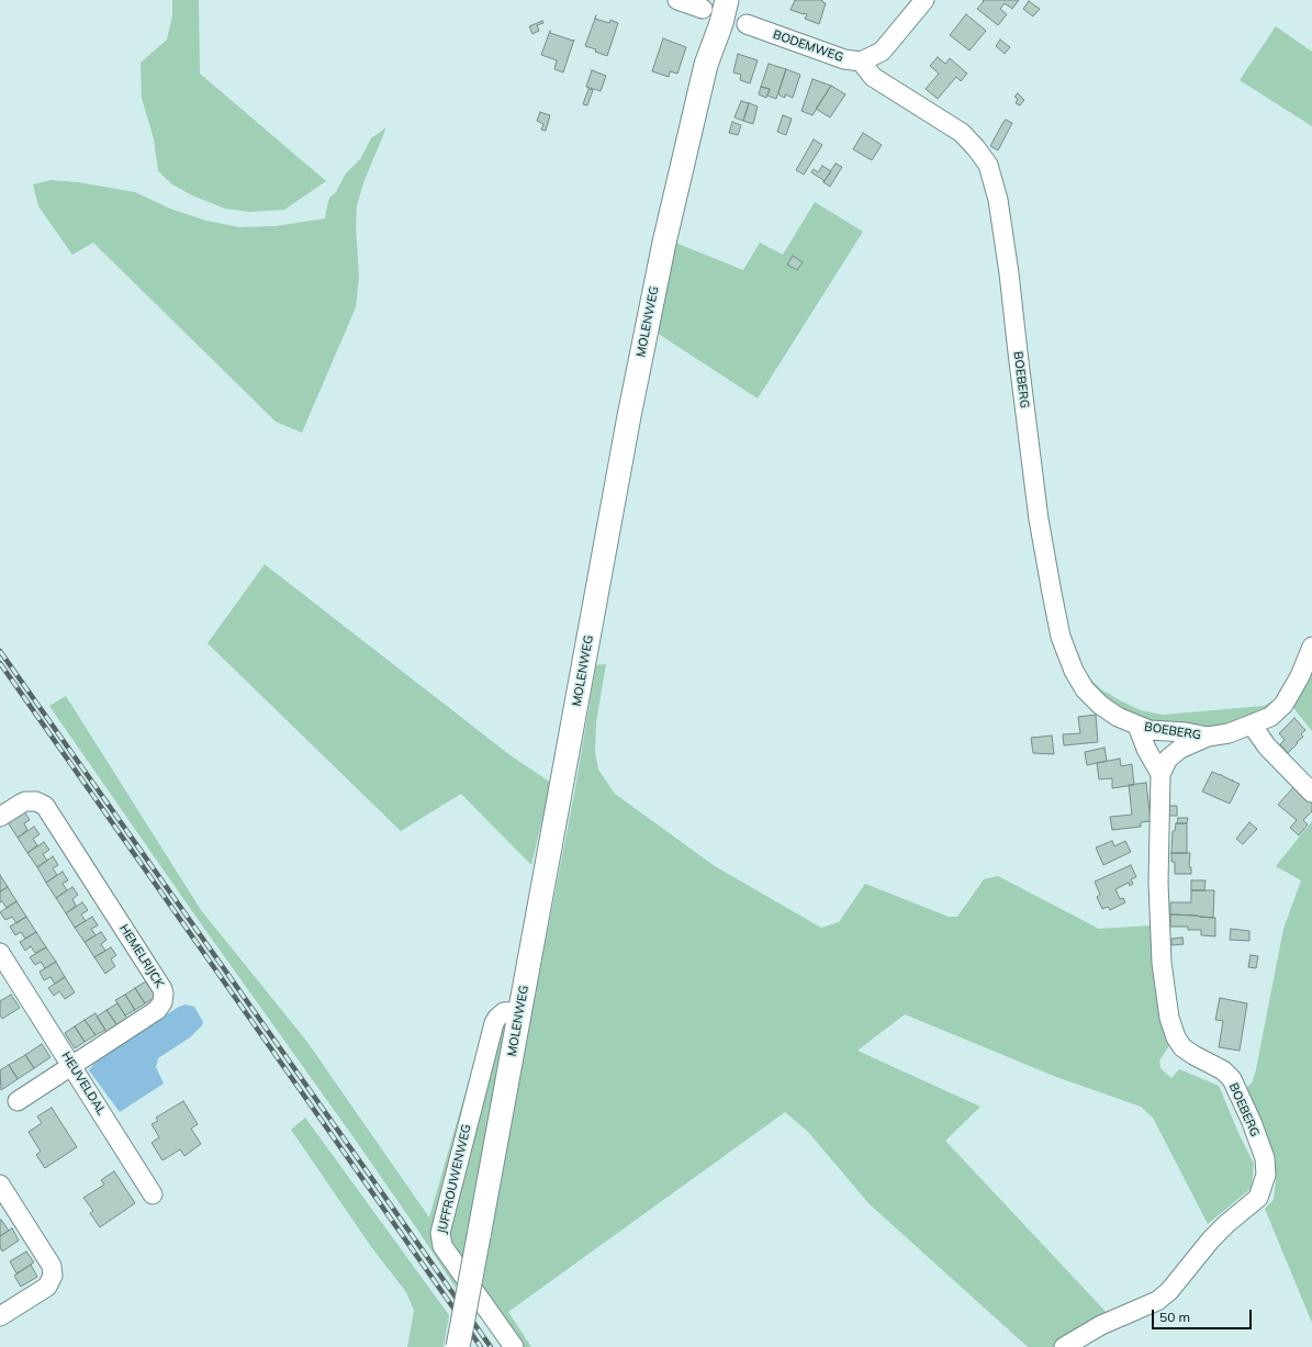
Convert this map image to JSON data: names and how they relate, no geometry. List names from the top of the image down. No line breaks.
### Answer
{"streets":{"main road":["MOLENWEG"],"street":["BODEMWEG","BOEBERG","HEMELRIJCK","HEUVELDAL","JUFFROUWENWEG"]},"crossings":[["BODEMWEG","BOEBERG"],["MOLENWEG","JUFFROUWENWEG"],["HEMELRIJCK","HEUVELDAL"]],"scale_bar":"50 m"}
